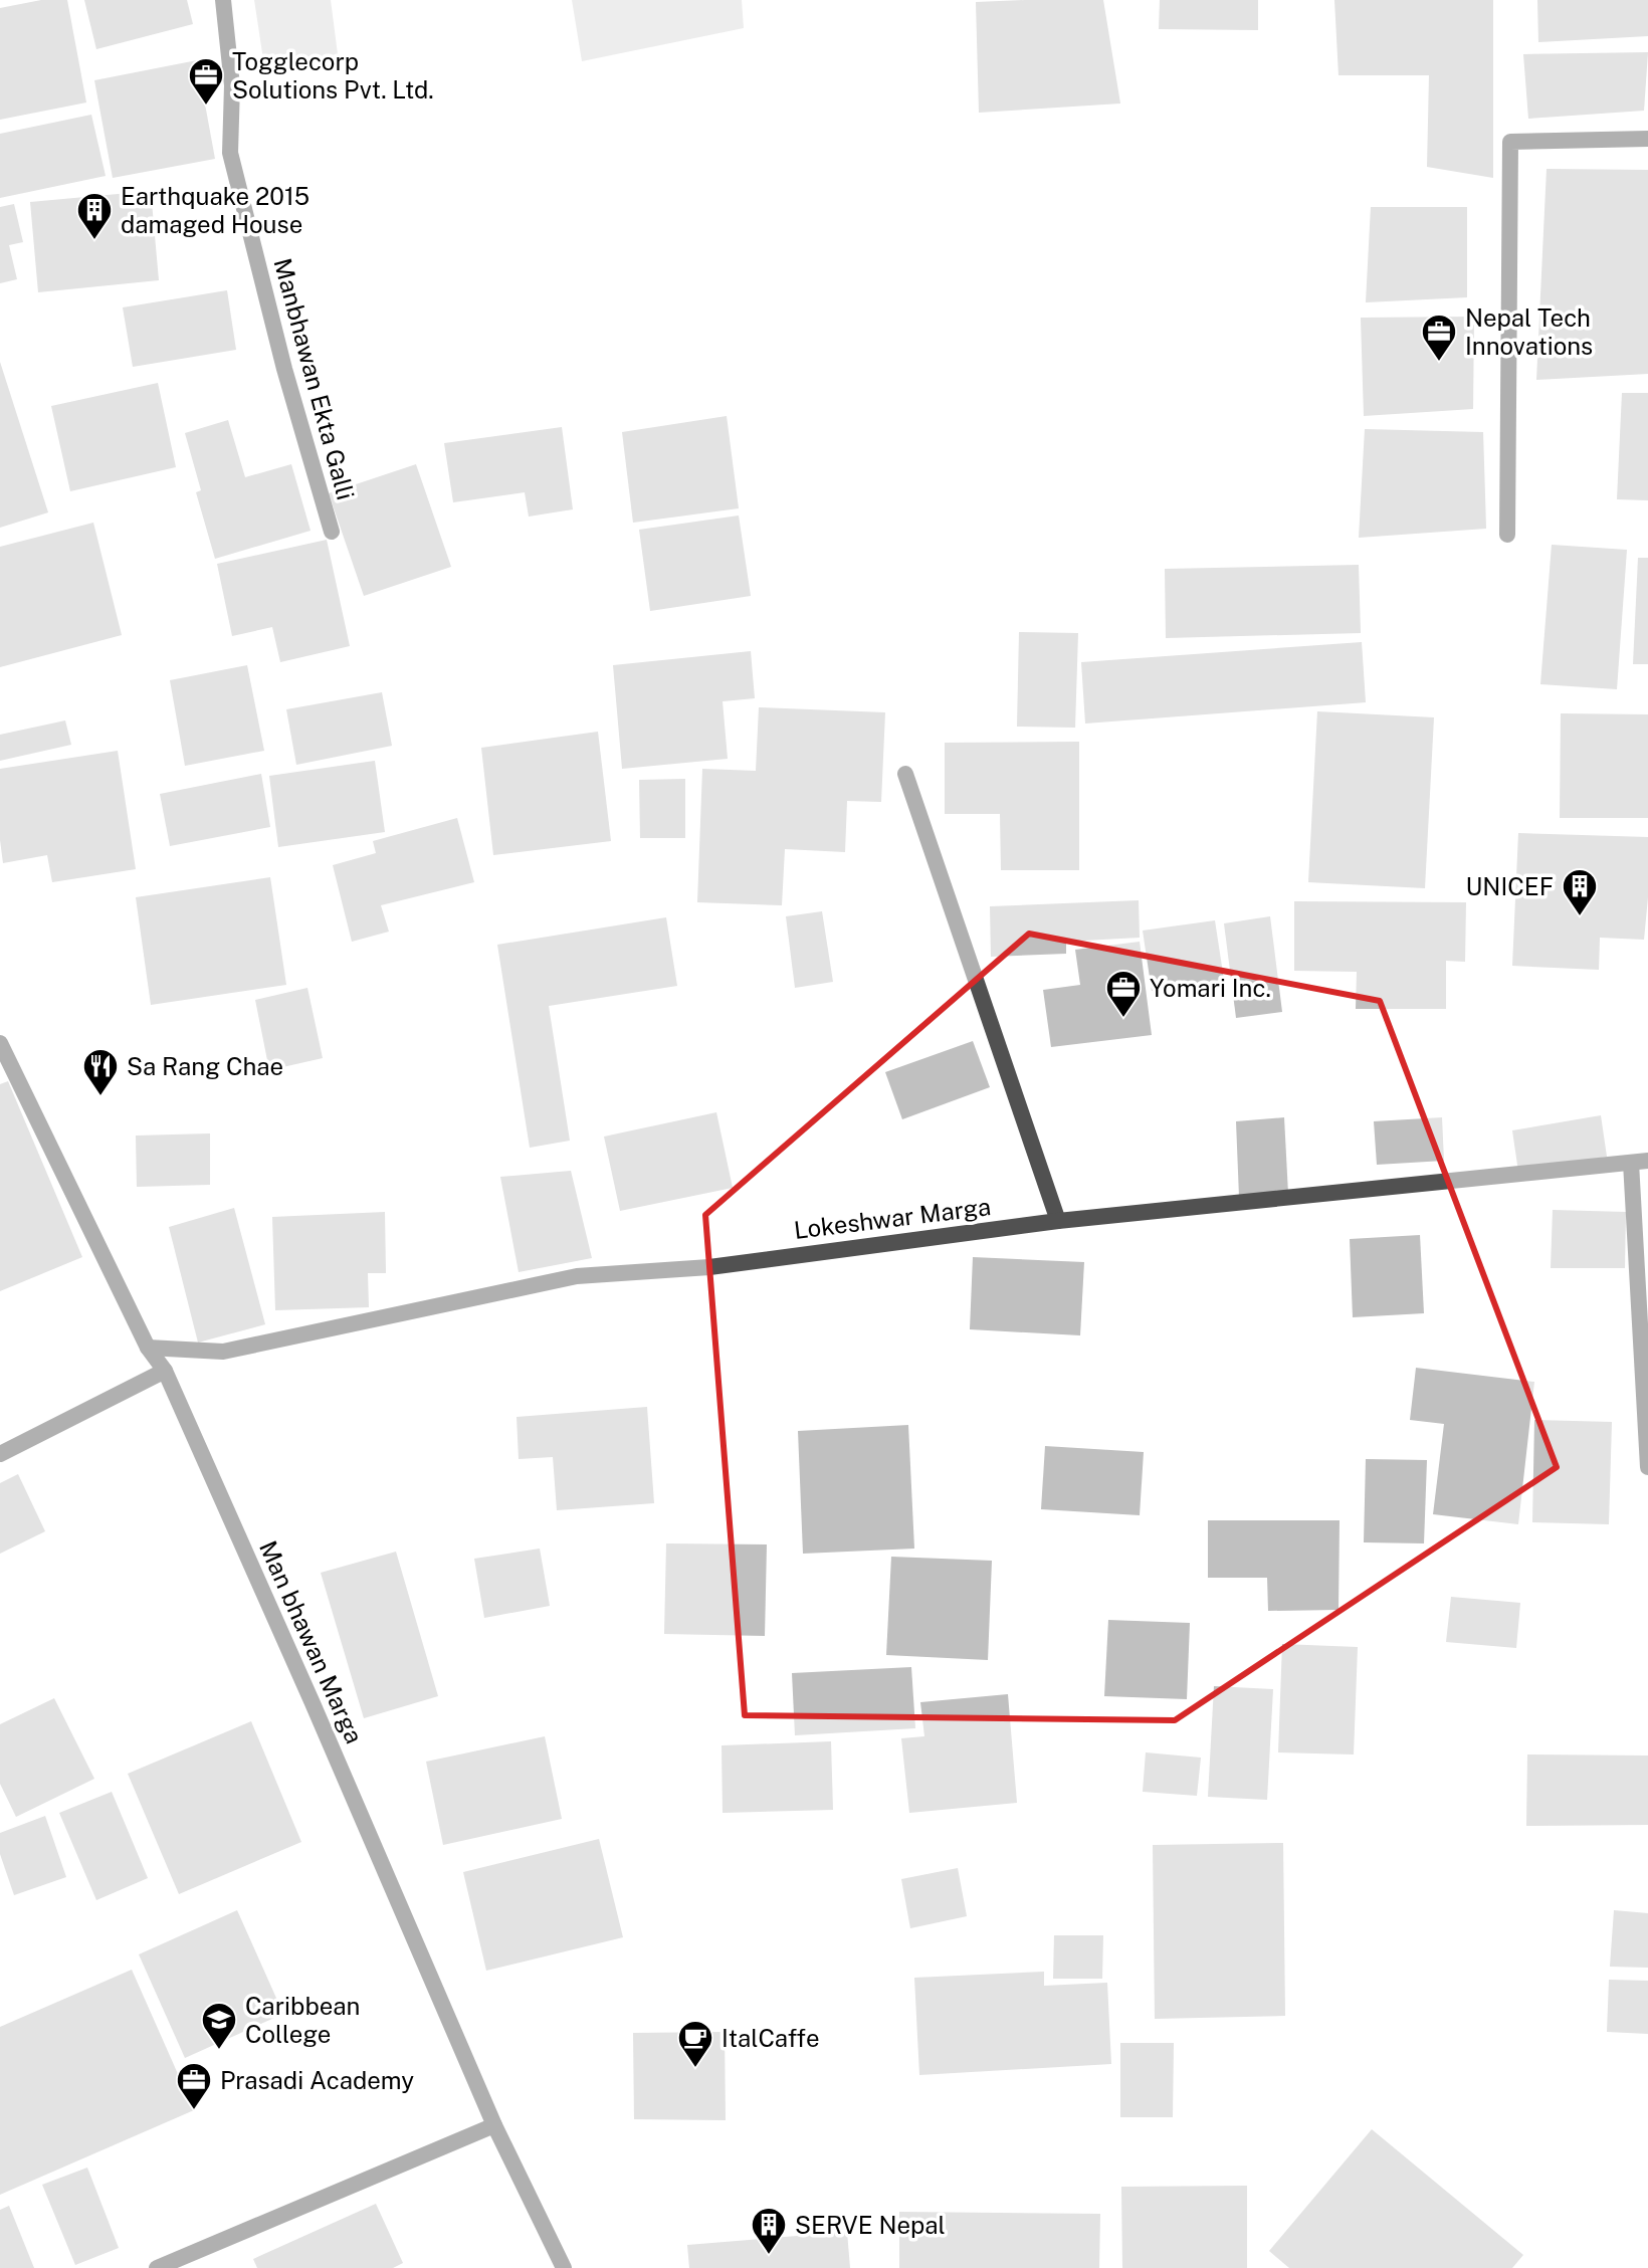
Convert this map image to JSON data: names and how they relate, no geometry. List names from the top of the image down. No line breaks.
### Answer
{"streets":{"street":["Manbhawan Ekta Galli","Lokeshwar Marga","Man bhawan Marga"]},"crossings":[["Lokeshwar Marga","Man bhawan Marga"]],"places":{"office":["Togglecorp Solutions Pvt. Ltd.","Nepal Tech Innovations","Yomari Inc.","Prasadi Academy"],"building":["Earthquake 2015 damaged House","UNICEF","SERVE Nepal"],"restaurant":["Sa Rang Chae"],"school or university":["Caribbean College"],"cafe":["ItalCaffe"]}}
